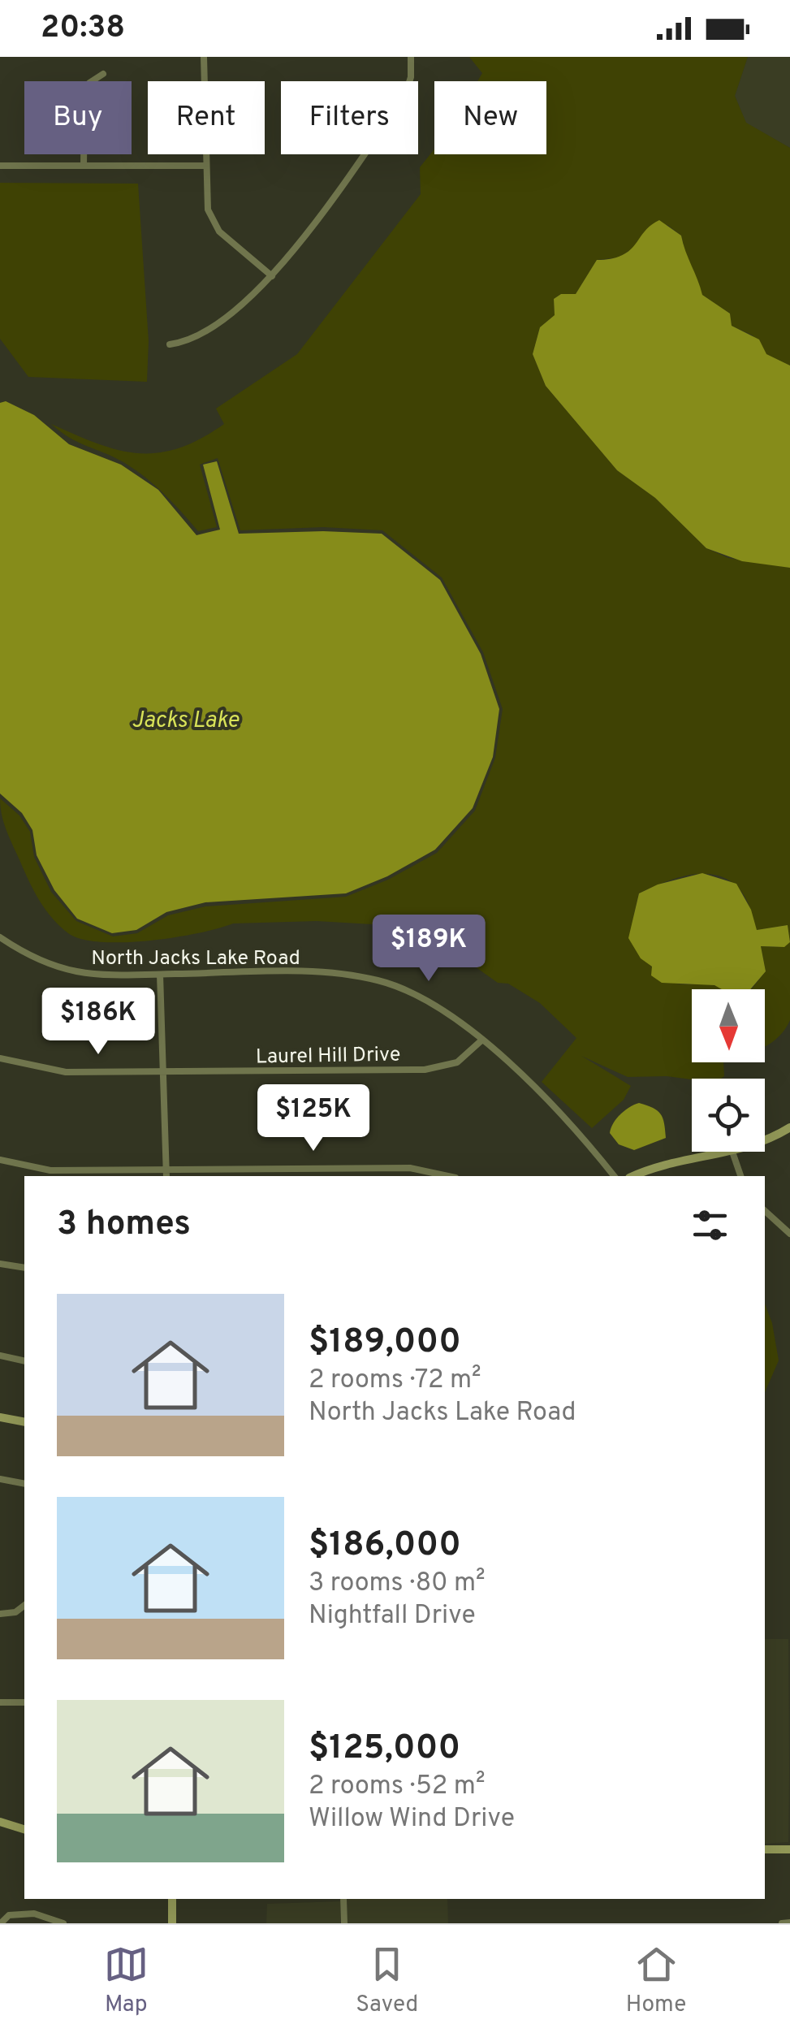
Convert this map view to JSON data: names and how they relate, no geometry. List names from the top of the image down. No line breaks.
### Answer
{"streets":{"street":["North Jacks Lake Road","Laurel Hill Drive"]},"crossings":[["North Jacks Lake Road","Laurel Hill Drive"]],"water":["Jacks Lake"],"north":"bottom","page":{"status":"20:38","chip":["Buy","Rent","Filters","New"],"price":["$189K","$186K","$125K"],"heading":"3 homes","list":[{"name":"$189,000","note":"2 rooms · 72 m² · North Jacks Lake Road"},{"name":"$186,000","note":"3 rooms · 80 m² · Nightfall Drive"},{"name":"$125,000","note":"2 rooms · 52 m² · Willow Wind Drive"}],"tabs":["Map","Saved","Home"]}}
